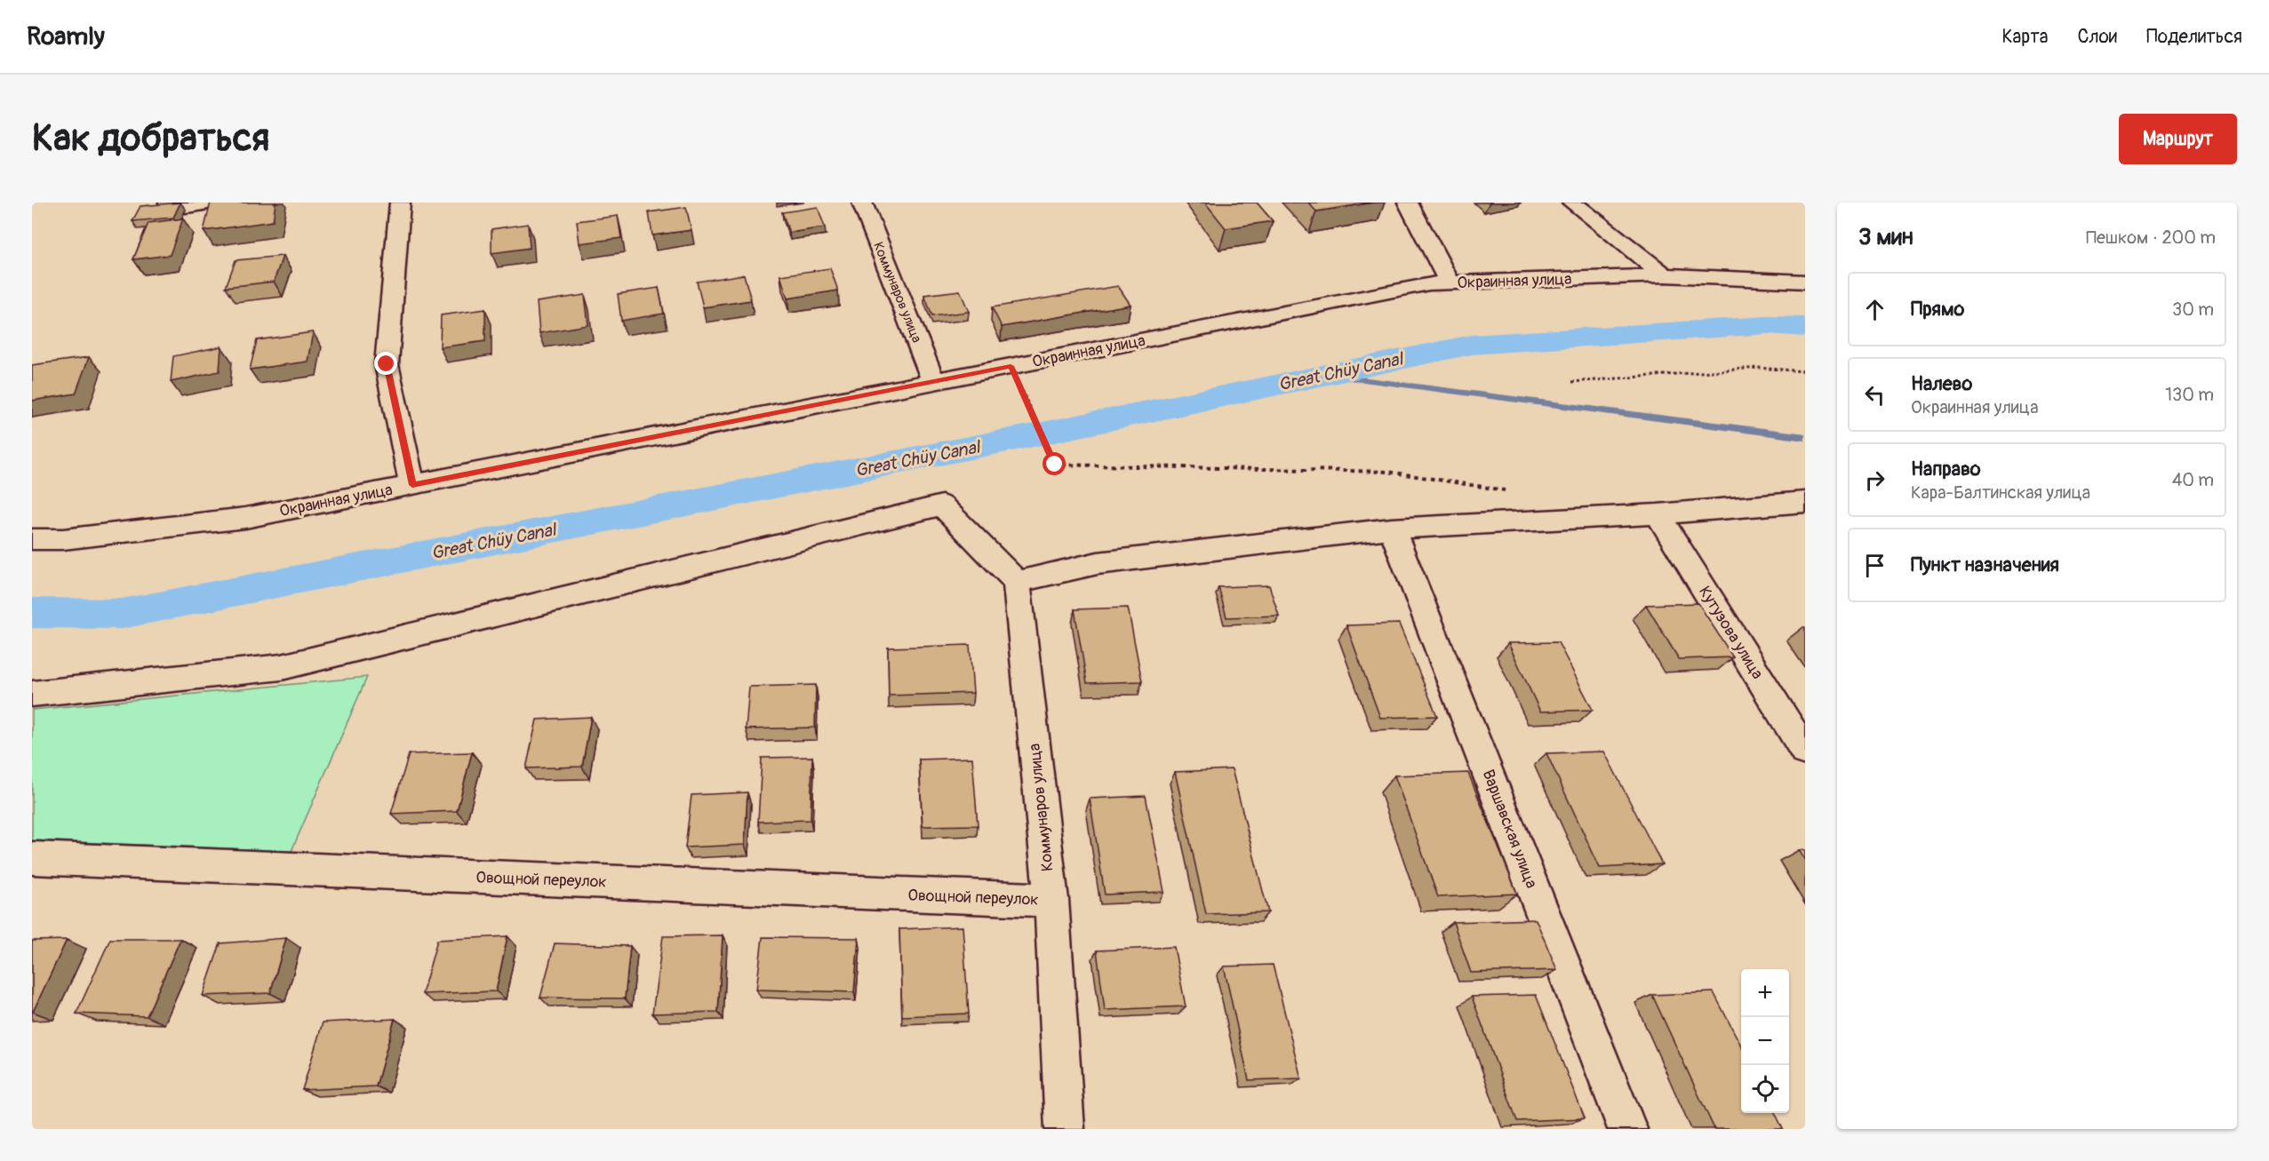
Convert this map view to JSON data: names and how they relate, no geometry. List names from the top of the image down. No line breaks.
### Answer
{"streets":{"street":["Окраинная улица","Коммунаров улица","Кутузова улица","Варшавская улица","Овощной переулок"]},"crossings":[["Окраинная улица","Коммунаров улица"],["Коммунаров улица","Овощной переулок"]],"water":["Great Chüy Canal"],"page":{"header":"Roamly","nav":["Карта","Слои","Поделиться"],"buttons":"Маршрут","title":"Как добраться","heading":["3 мин","Пешком · 200 m"],"list":[["Прямо","30 m"],["Налево","Окраинная улица","130 m"],["Направо","Кара-Балтинская улица","40 m"],"Пункт назначения"],"map_buttons":["+","−"]}}
